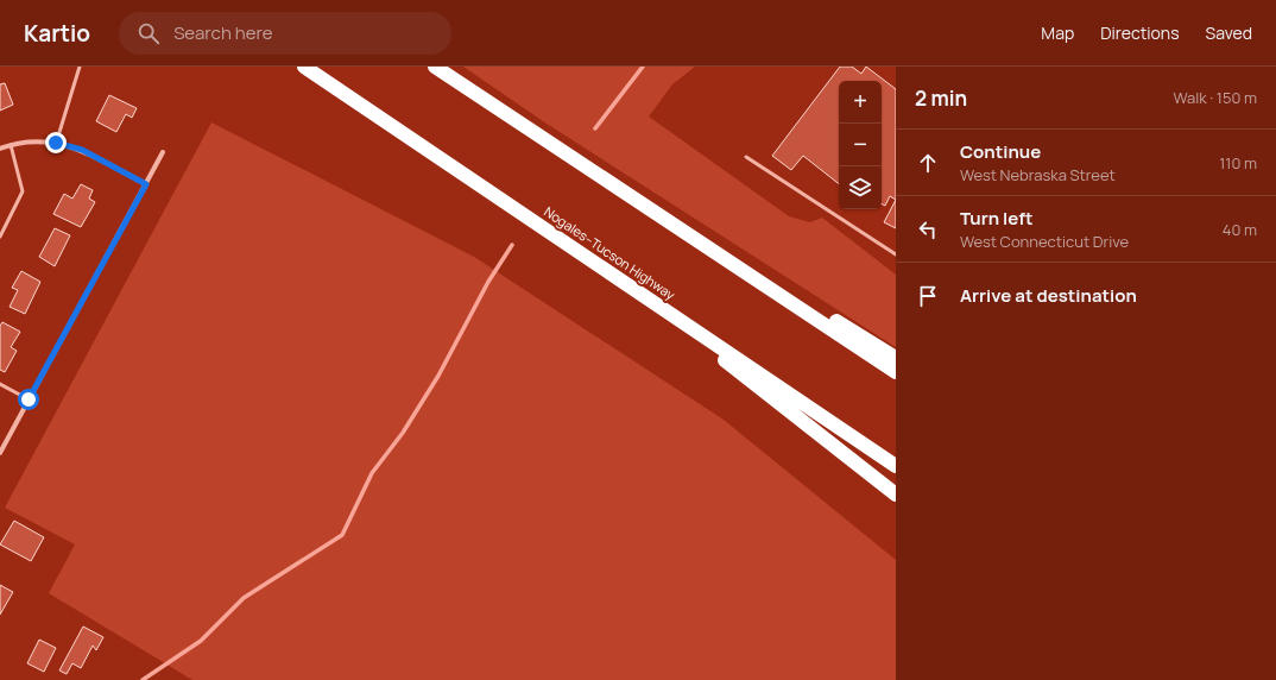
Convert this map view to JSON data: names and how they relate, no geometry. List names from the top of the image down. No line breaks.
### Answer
{"streets":{"highway":["Nogales–Tucson Highway"]},"page":{"header":"Kartio","search":"Search here","nav":["Map","Directions","Saved"],"heading":["2 min","Walk · 150 m"],"map_buttons":["+","−"],"list":[["Continue","West Nebraska Street","110 m"],["Turn left","West Connecticut Drive","40 m"],"Arrive at destination"]}}
